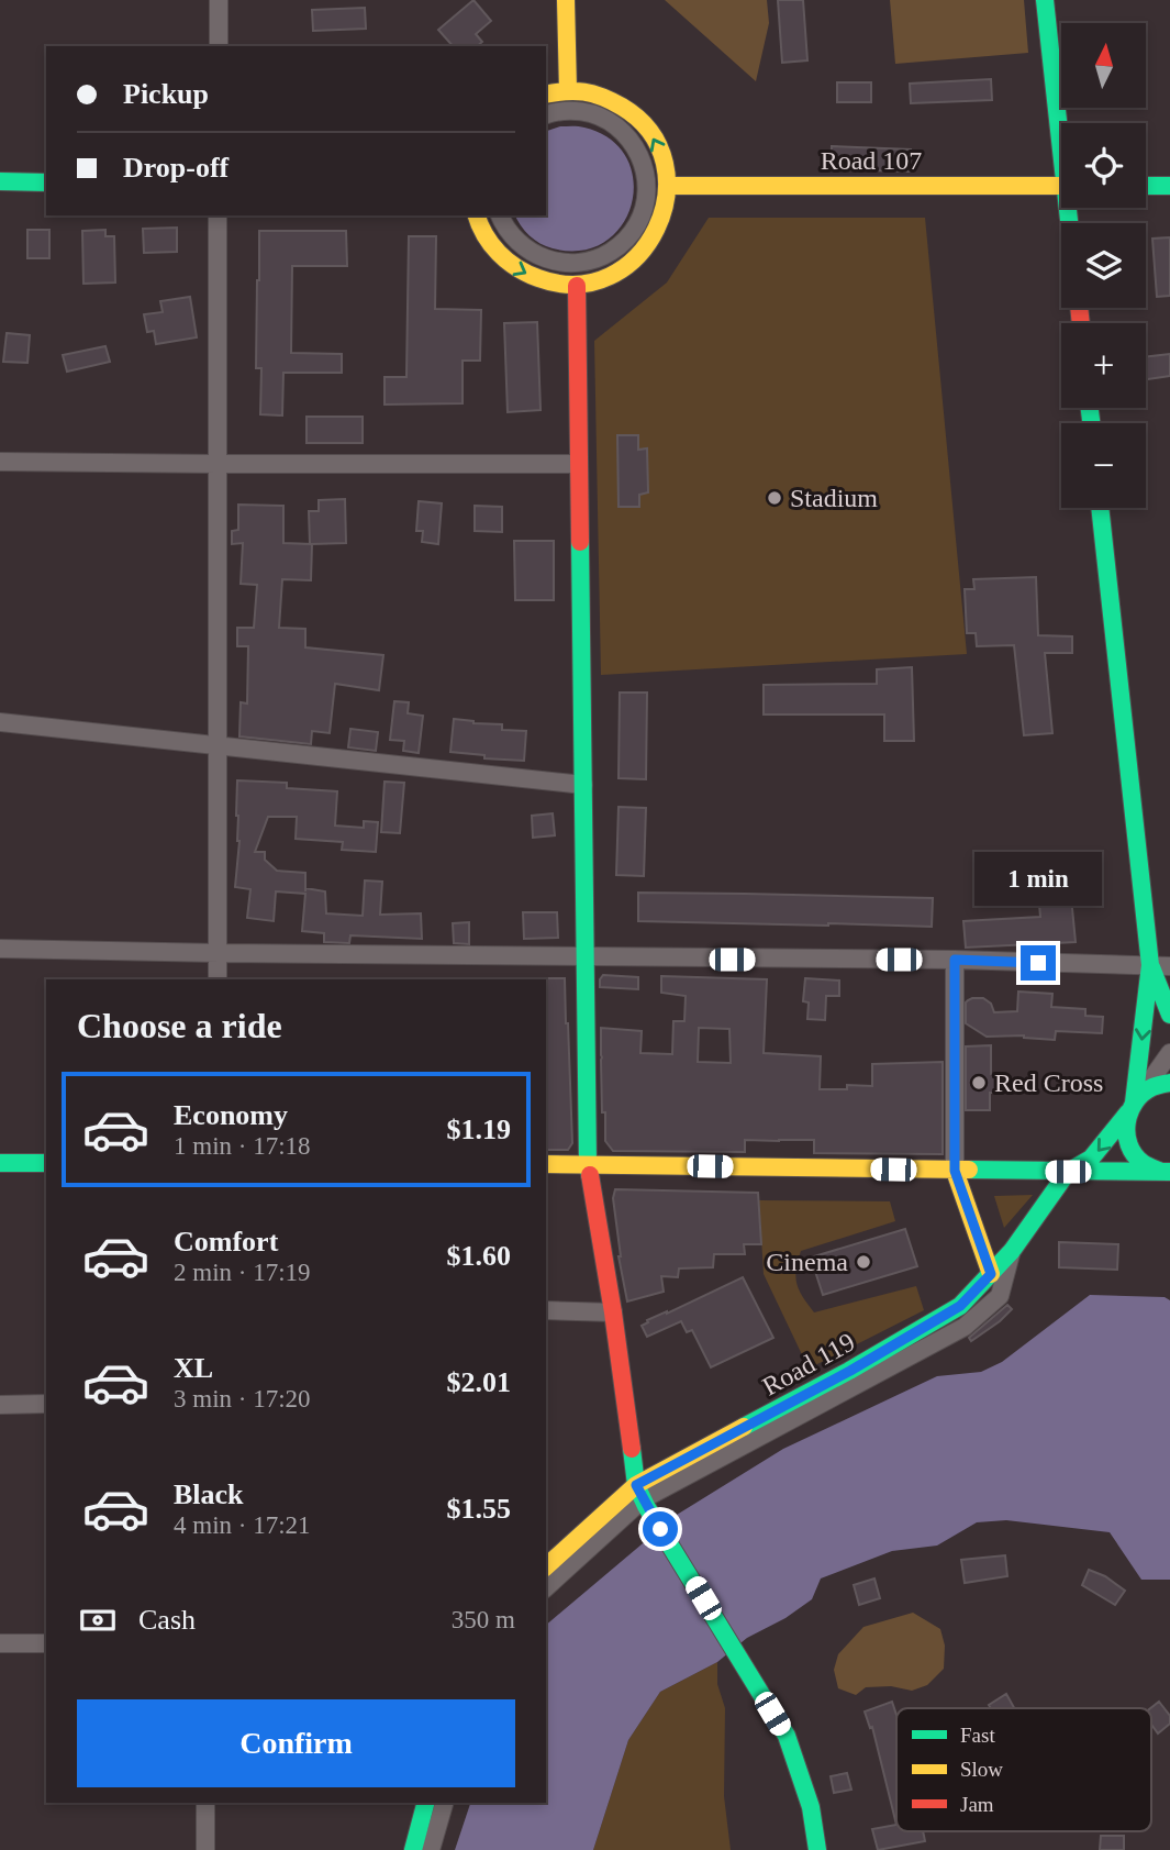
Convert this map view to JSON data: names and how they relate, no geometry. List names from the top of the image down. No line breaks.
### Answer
{"streets":{"street":["Road 107","Road 119"]},"places":["Stadium","Red Cross","Cinema"],"legend":["Fast","Slow","Jam"],"north":"top","page":{"map_buttons":["+","−"],"banner":["Pickup","Drop-off"],"bubble":"1 min","heading":"Choose a ride","list":[{"name":"Economy","note":"1 min · 17:18","value":"$1.19"},{"name":"Comfort","note":"2 min · 17:19","value":"$1.60"},{"name":"XL","note":"3 min · 17:20","value":"$2.01"},{"name":"Black","note":"4 min · 17:21","value":"$1.55"}],"pay":["Cash","350 m"],"buttons":"Confirm"}}
